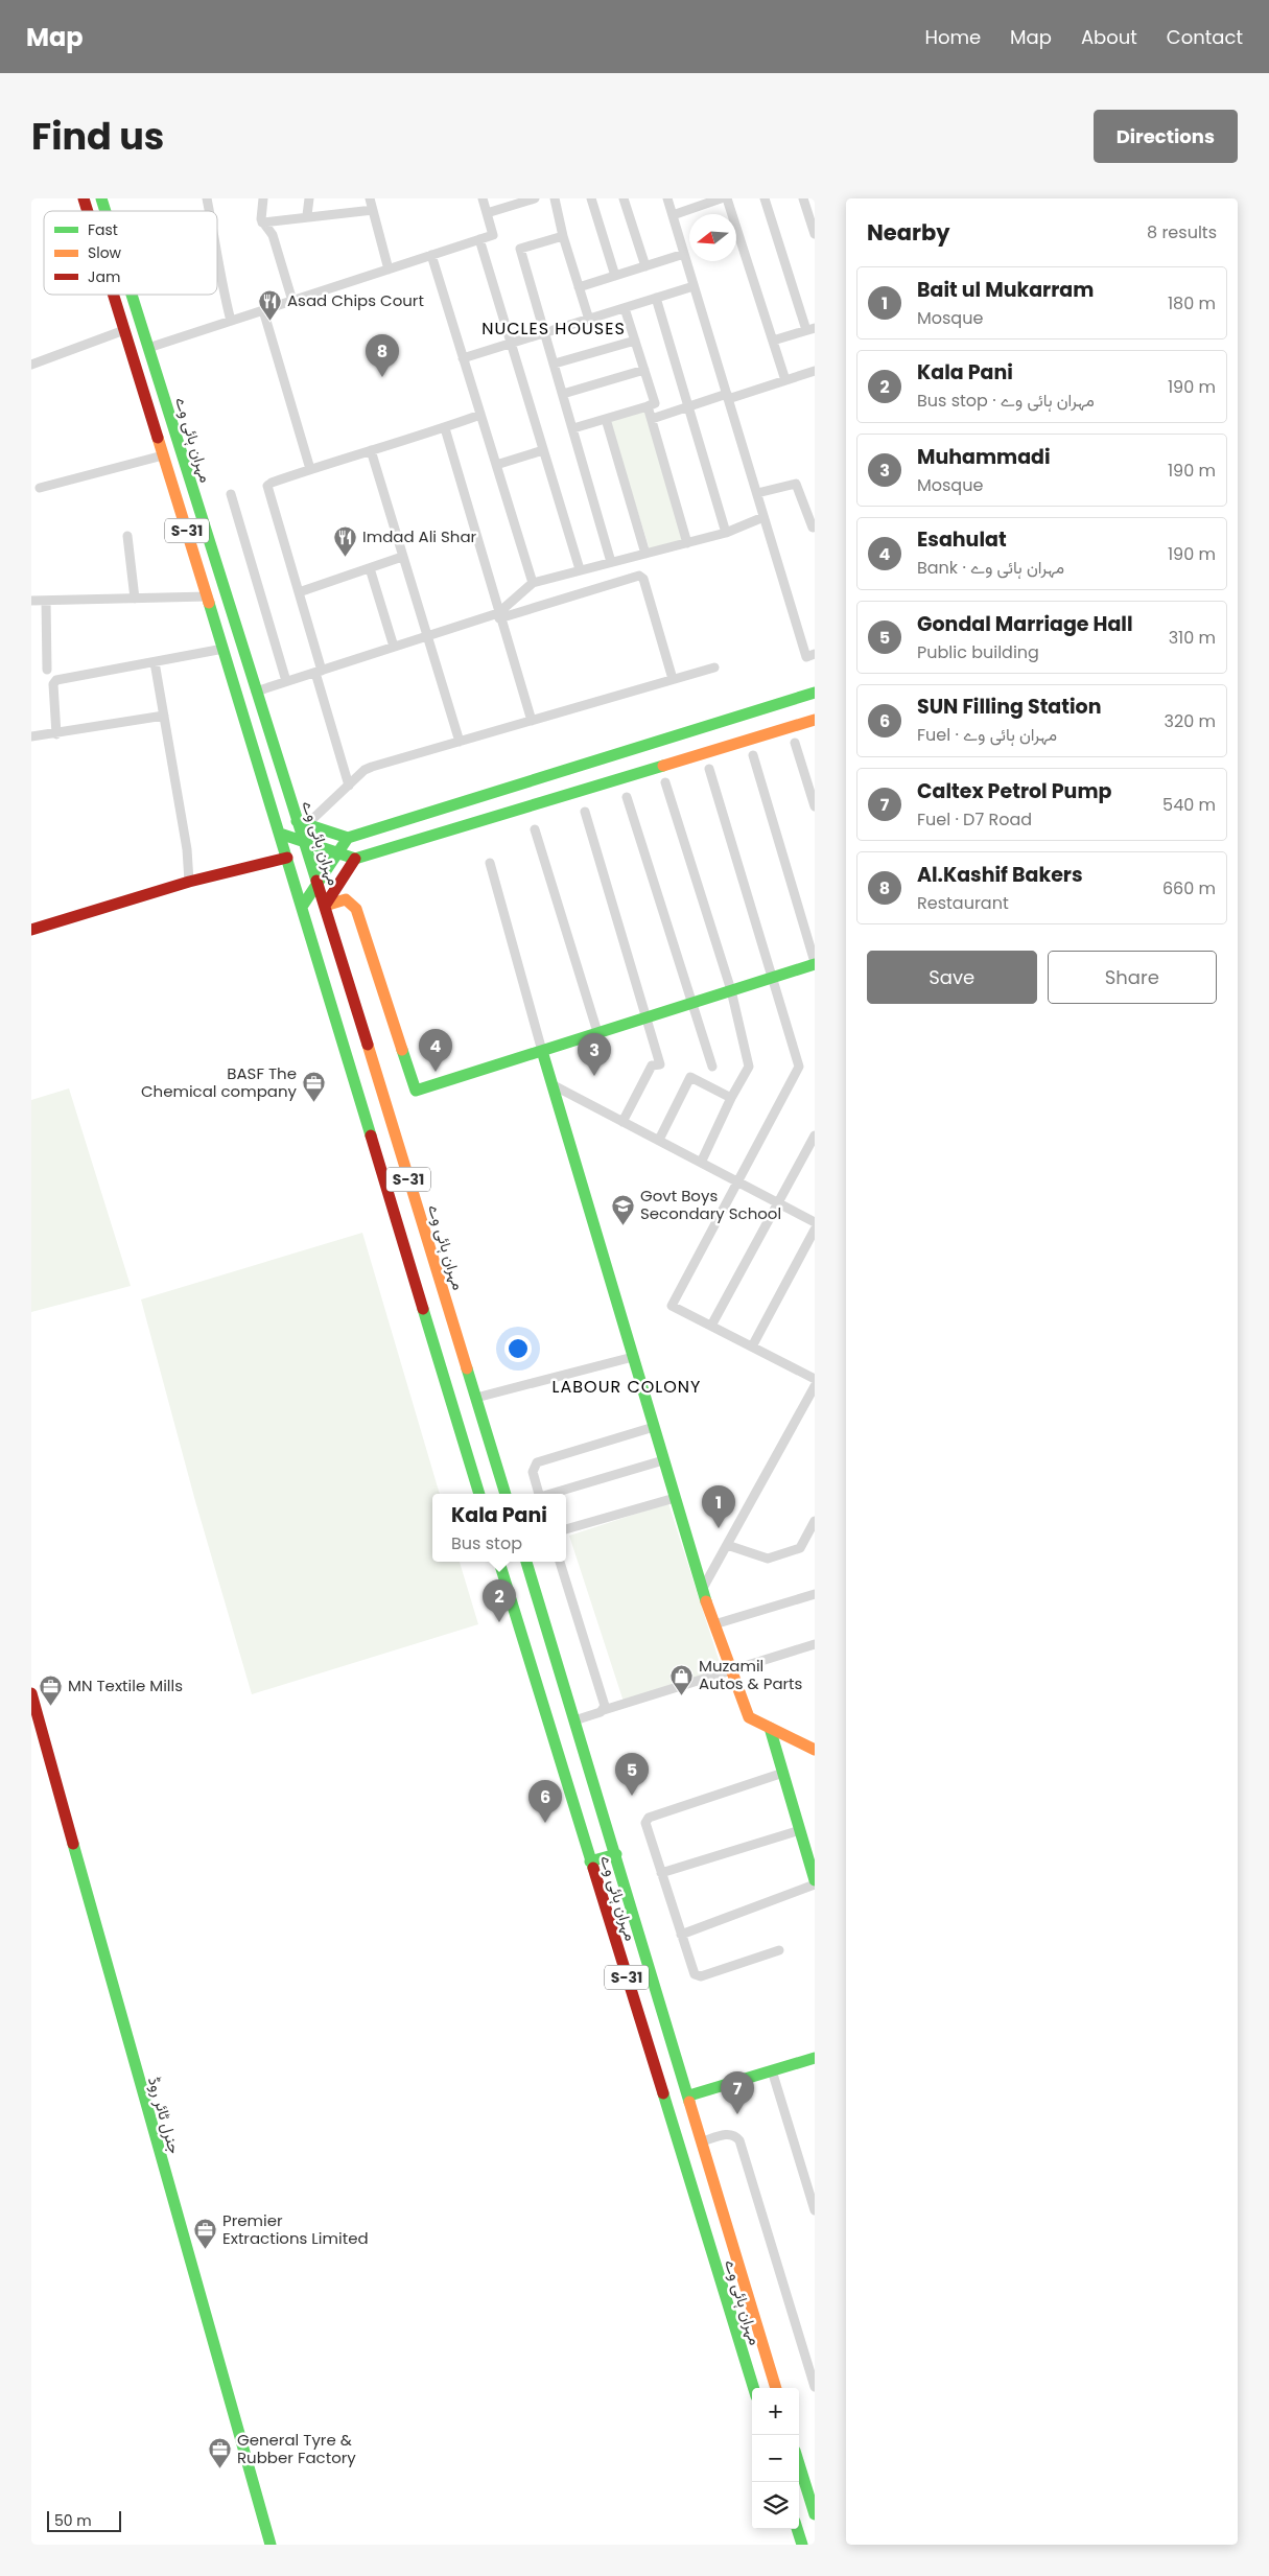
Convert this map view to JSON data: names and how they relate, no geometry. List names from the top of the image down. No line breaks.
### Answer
{"streets":{"main road":["مہران ہائی وے","S-31","جنرل ٹائر روڈ"]},"districts":["NUCLES HOUSES","LABOUR COLONY"],"places":{"restaurant":["Asad Chips Court","Imdad Ali Shar"],"office":["BASF The Chemical company","MN Textile Mills","Premier Extractions Limited","General Tyre & Rubber Factory"],"school or university":["Govt Boys Secondary School"],"shop":["Muzamil Autos & Parts"]},"legend":["Fast","Slow","Jam"],"scale_bar":"50 m","north":"left","page":{"header":"Map","nav":["Home","Map","About","Contact"],"title":"Find us","buttons":["Directions",["Save","Share"]],"heading":["Nearby","8 results"],"list":[{"mark":"1","name":"Bait ul Mukarram","note":"Mosque","value":"180 m"},{"mark":"2","name":"Kala Pani","note":"Bus stop · مہران ہائی وے","value":"190 m"},{"mark":"3","name":"Muhammadi","note":"Mosque","value":"190 m"},{"mark":"4","name":"Esahulat","note":"Bank · مہران ہائی وے","value":"190 m"},{"mark":"5","name":"Gondal Marriage Hall","note":"Public building","value":"310 m"},{"mark":"6","name":"SUN Filling Station","note":"Fuel · مہران ہائی وے","value":"320 m"},{"mark":"7","name":"Caltex Petrol Pump","note":"Fuel · D7 Road","value":"540 m"},{"mark":"8","name":"Al.Kashif Bakers","note":"Restaurant","value":"660 m"}],"pins":["8","4","3","1","2","5","6","7"],"popup":["Kala Pani","Bus stop"],"map_buttons":["+","−"],"scale":"50 m"}}
